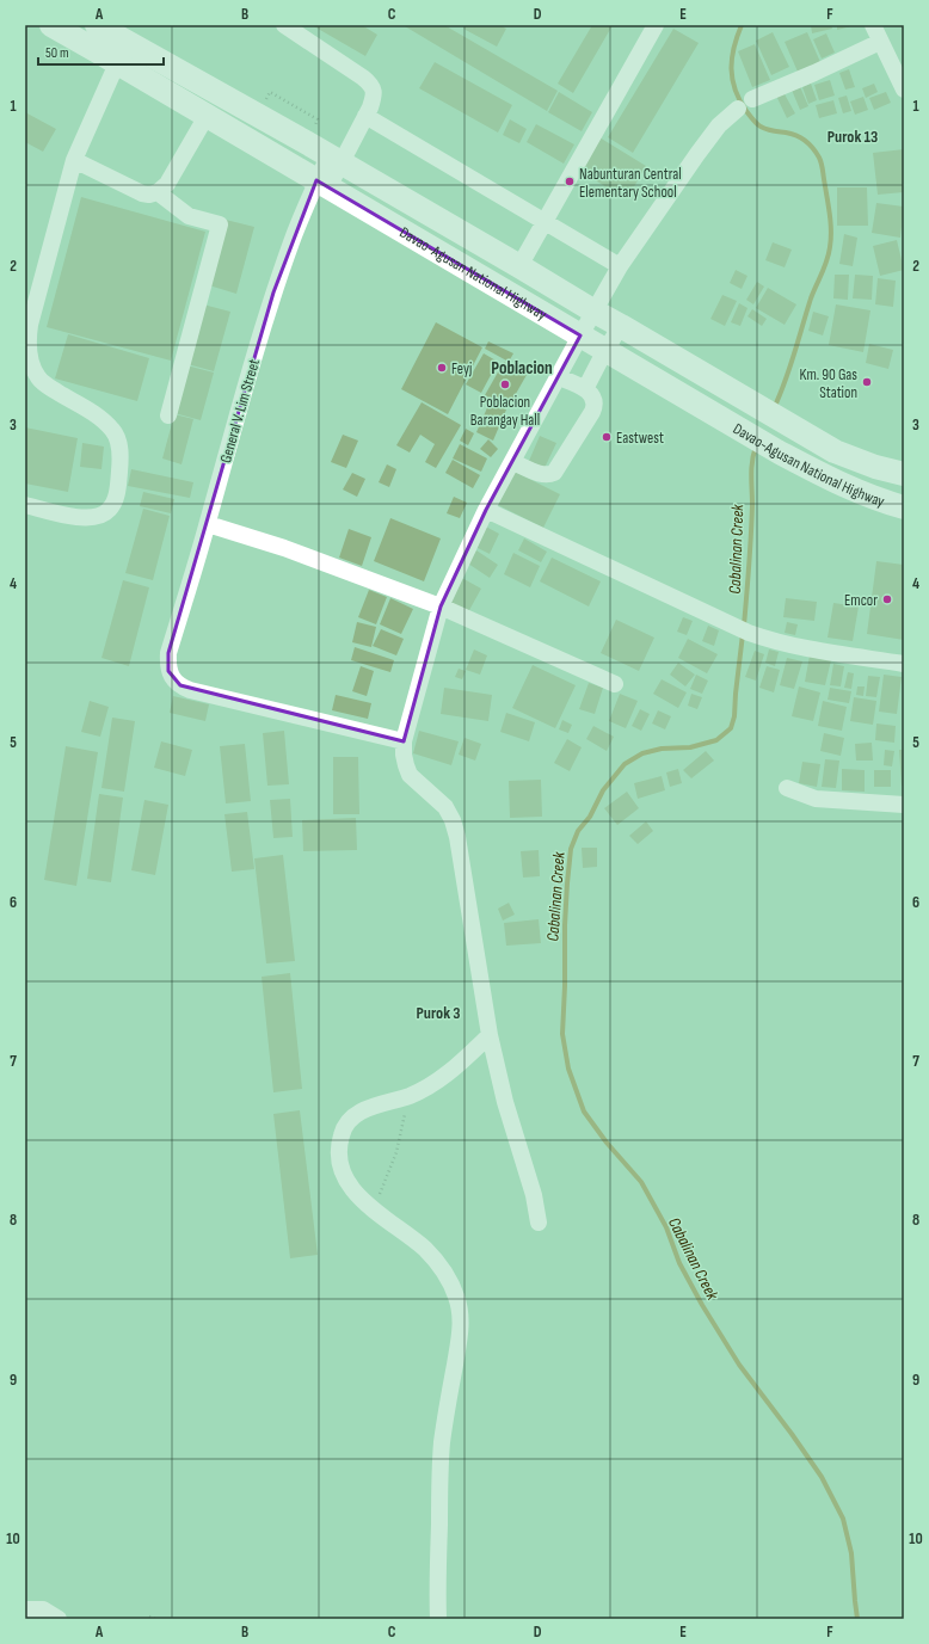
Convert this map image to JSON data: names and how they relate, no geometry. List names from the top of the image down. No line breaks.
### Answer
{"streets":{"highway":["Davao-Agusan National Highway"],"street":["General V. Lim Street"]},"crossings":[["Davao-Agusan National Highway","General V. Lim Street"]],"districts":["Purok 13","Poblacion","Purok 3"],"water":["Cabalinan Creek"],"places":["Nabunturan Central Elementary School","Feyj","Km. 90 Gas Station","Poblacion Barangay Hall","Eastwest","Emcor"],"scale_bar":"50 m","grid":{"columns":["A","B","C","D","E","F"],"rows":["1","2","3","4","5","6","7","8","9","10"]}}
